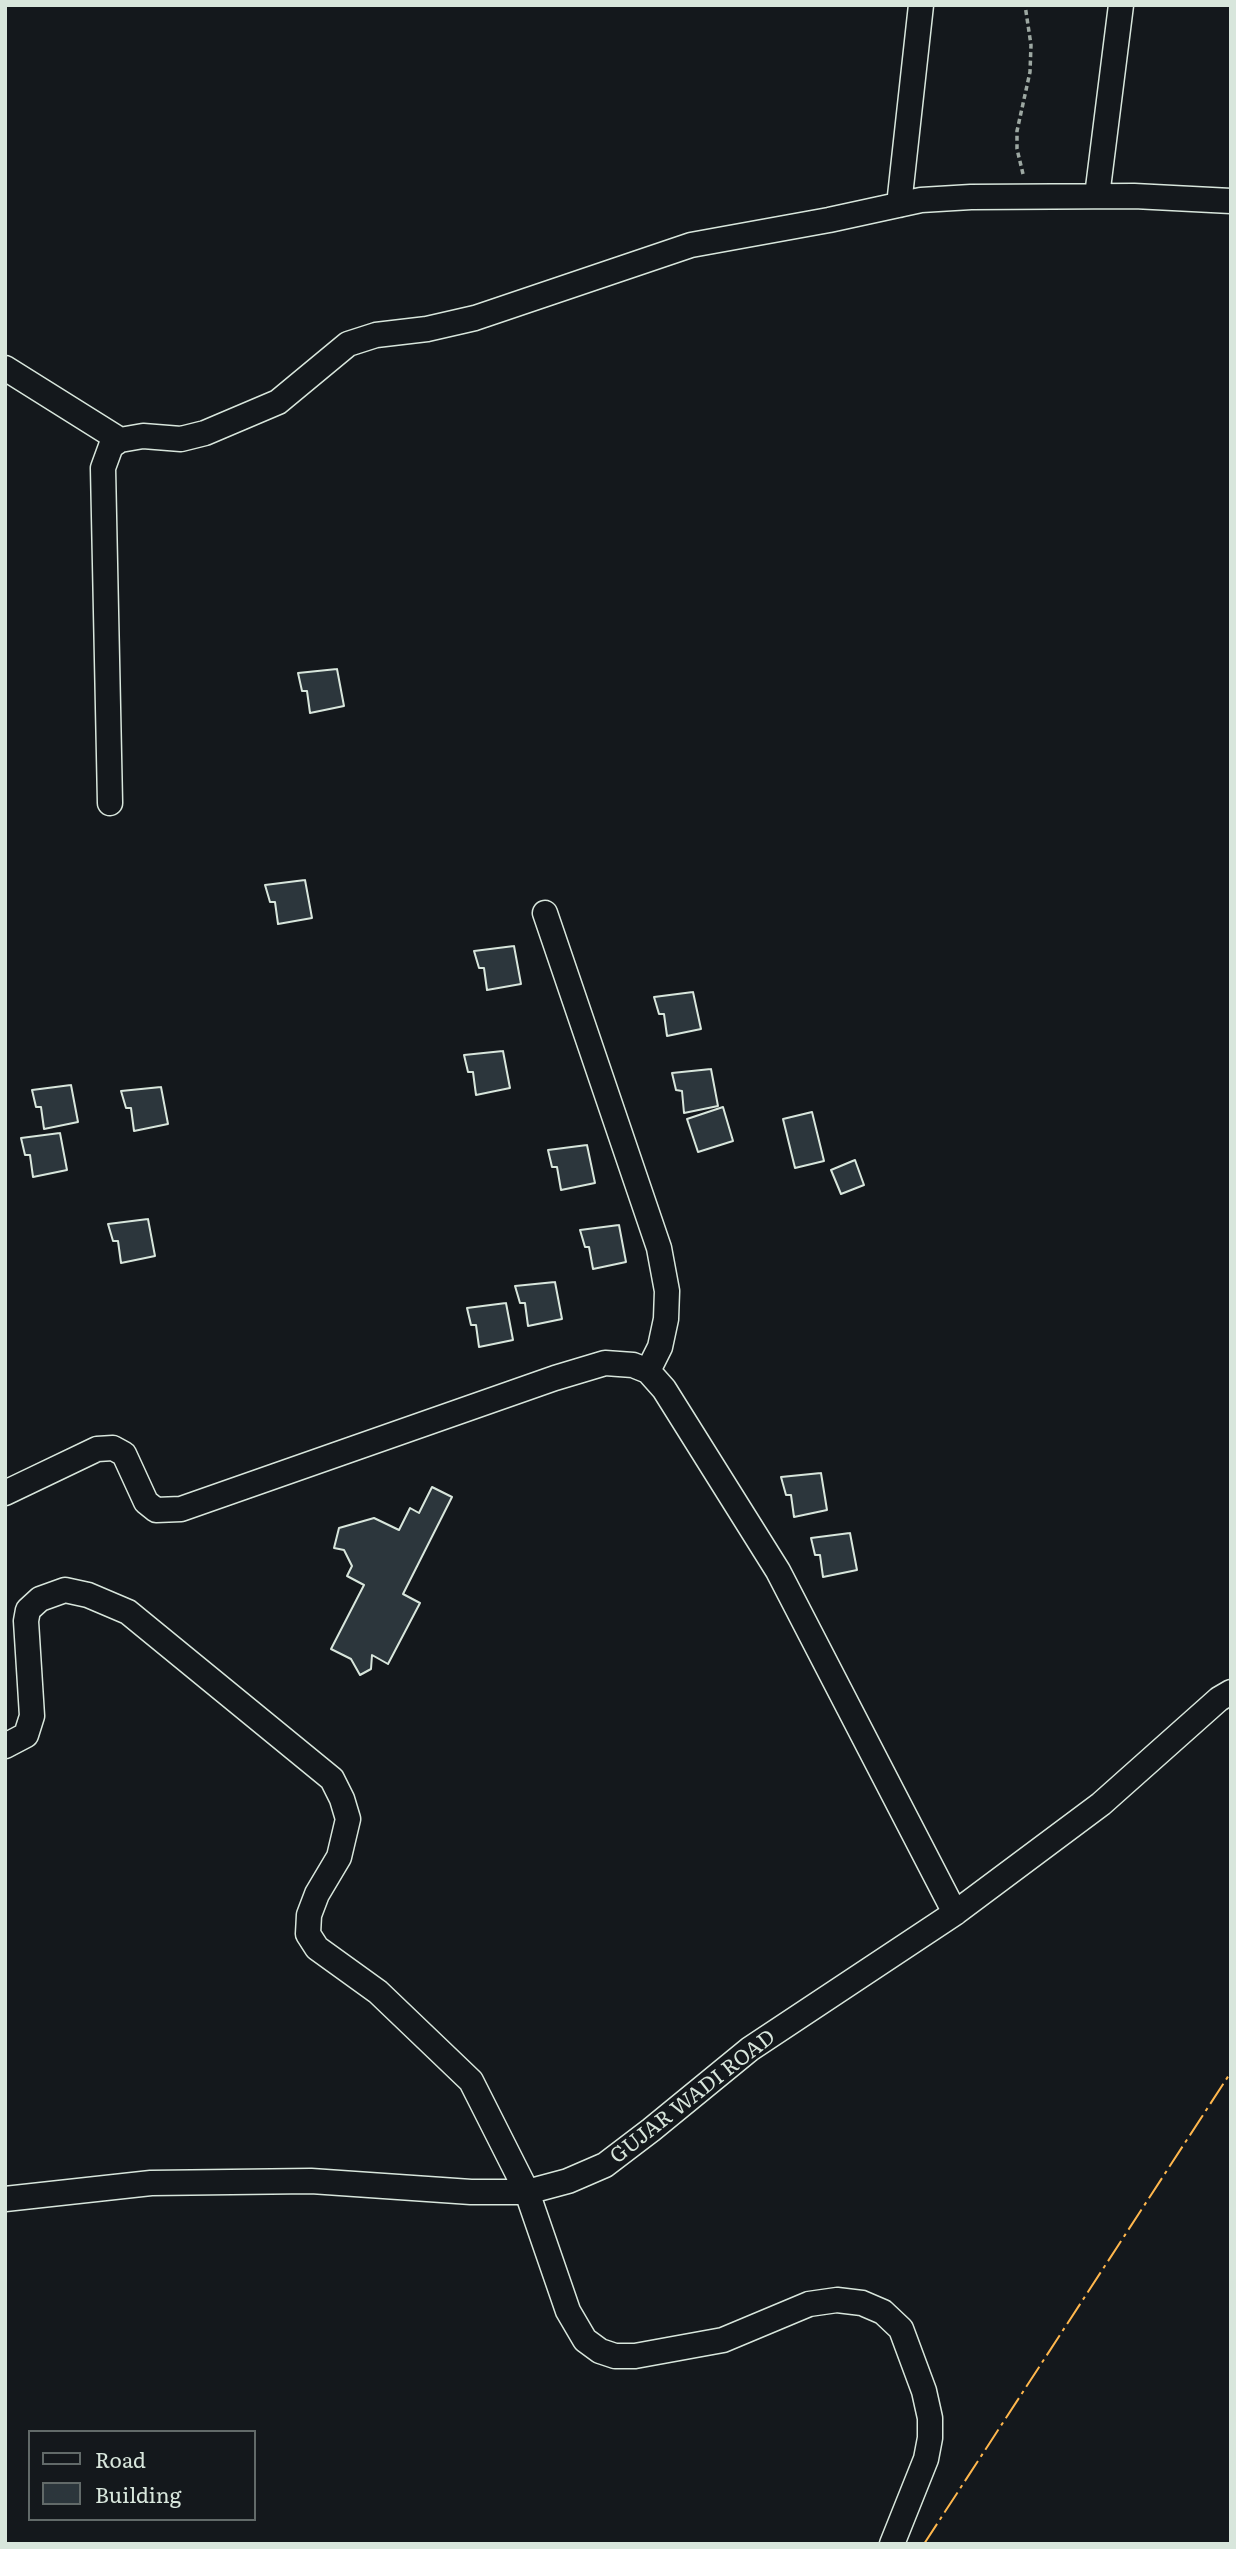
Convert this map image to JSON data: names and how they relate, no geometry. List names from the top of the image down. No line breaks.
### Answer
{"streets":{"street":["GUJAR WADI ROAD"]},"legend":["Road","Building"]}
